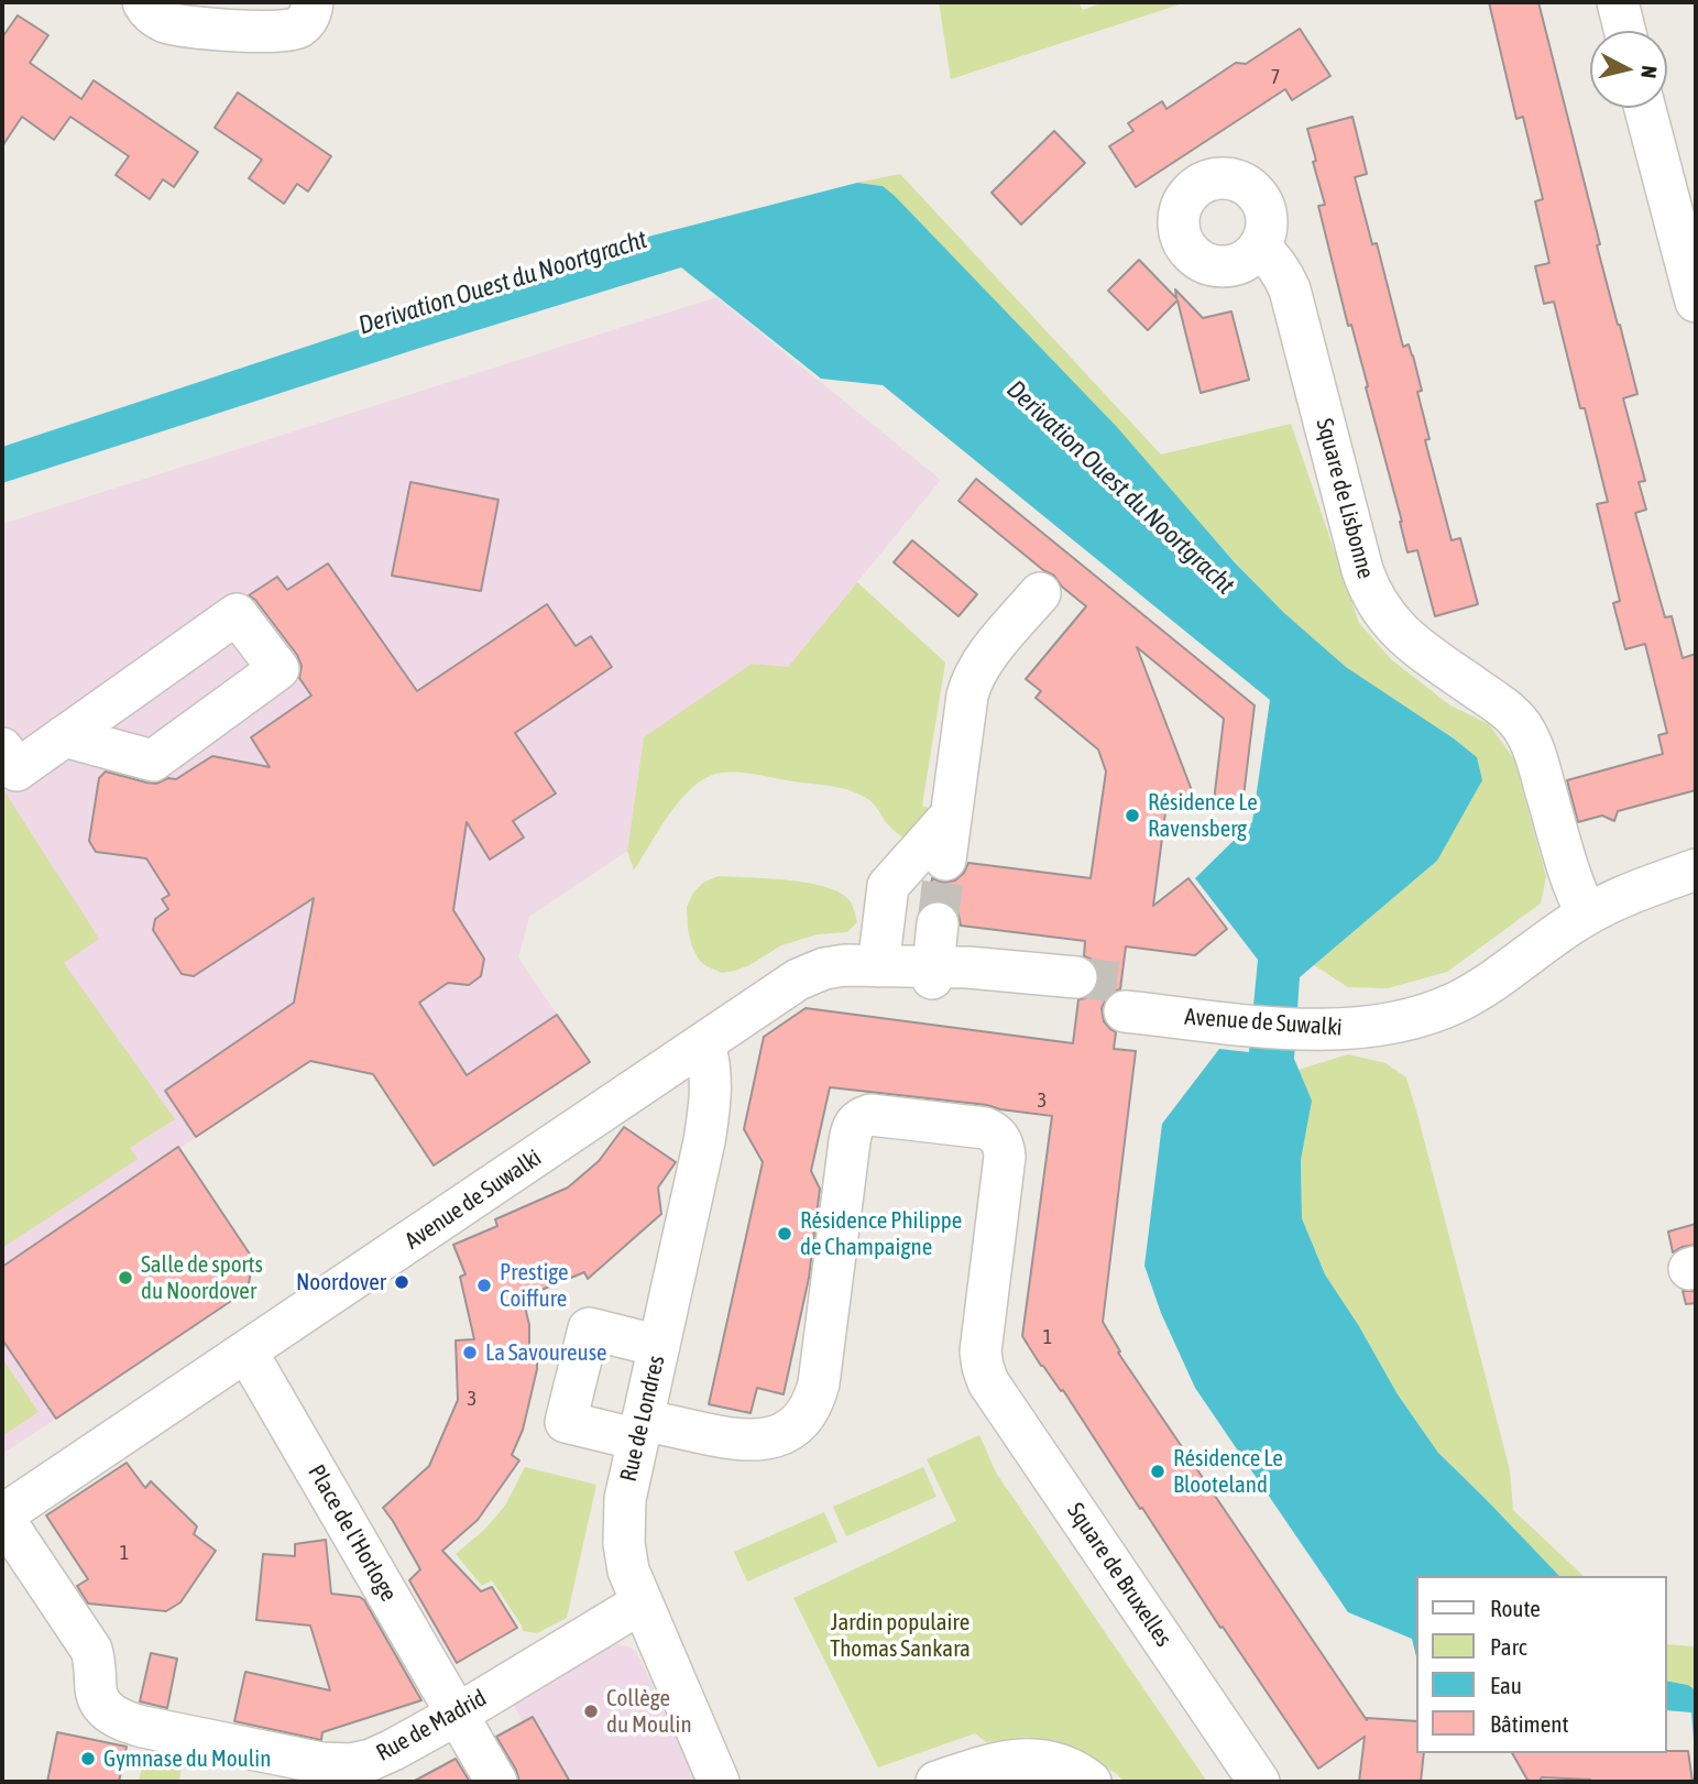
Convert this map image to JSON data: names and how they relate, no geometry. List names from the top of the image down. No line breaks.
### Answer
{"streets":{"street":["Square de Lisbonne","Avenue de Suwalki","Rue de Londres","Place de l'Horloge","Square de Bruxelles","Rue de Madrid"]},"crossings":[["Square de Lisbonne","Avenue de Suwalki"],["Avenue de Suwalki","Rue de Londres"],["Avenue de Suwalki","Place de l'Horloge"],["Avenue de Suwalki","Rue de Madrid"],["Rue de Londres","Square de Bruxelles"],["Rue de Londres","Rue de Madrid"],["Place de l'Horloge","Rue de Madrid"]],"water":["Derivation Ouest du Noortgracht"],"parks":["Jardin populaire Thomas Sankara"],"places":["Résidence Le Ravensberg","Résidence Philippe de Champaigne","Salle de sports du Noordover","Noordover","Prestige Coiffure","La Savoureuse","Résidence Le Blooteland","Collège du Moulin","Gymnase du Moulin"],"house_numbers":["7","3","1","3","1"],"legend":["Route","Parc","Eau","Bâtiment"],"north":"right"}
